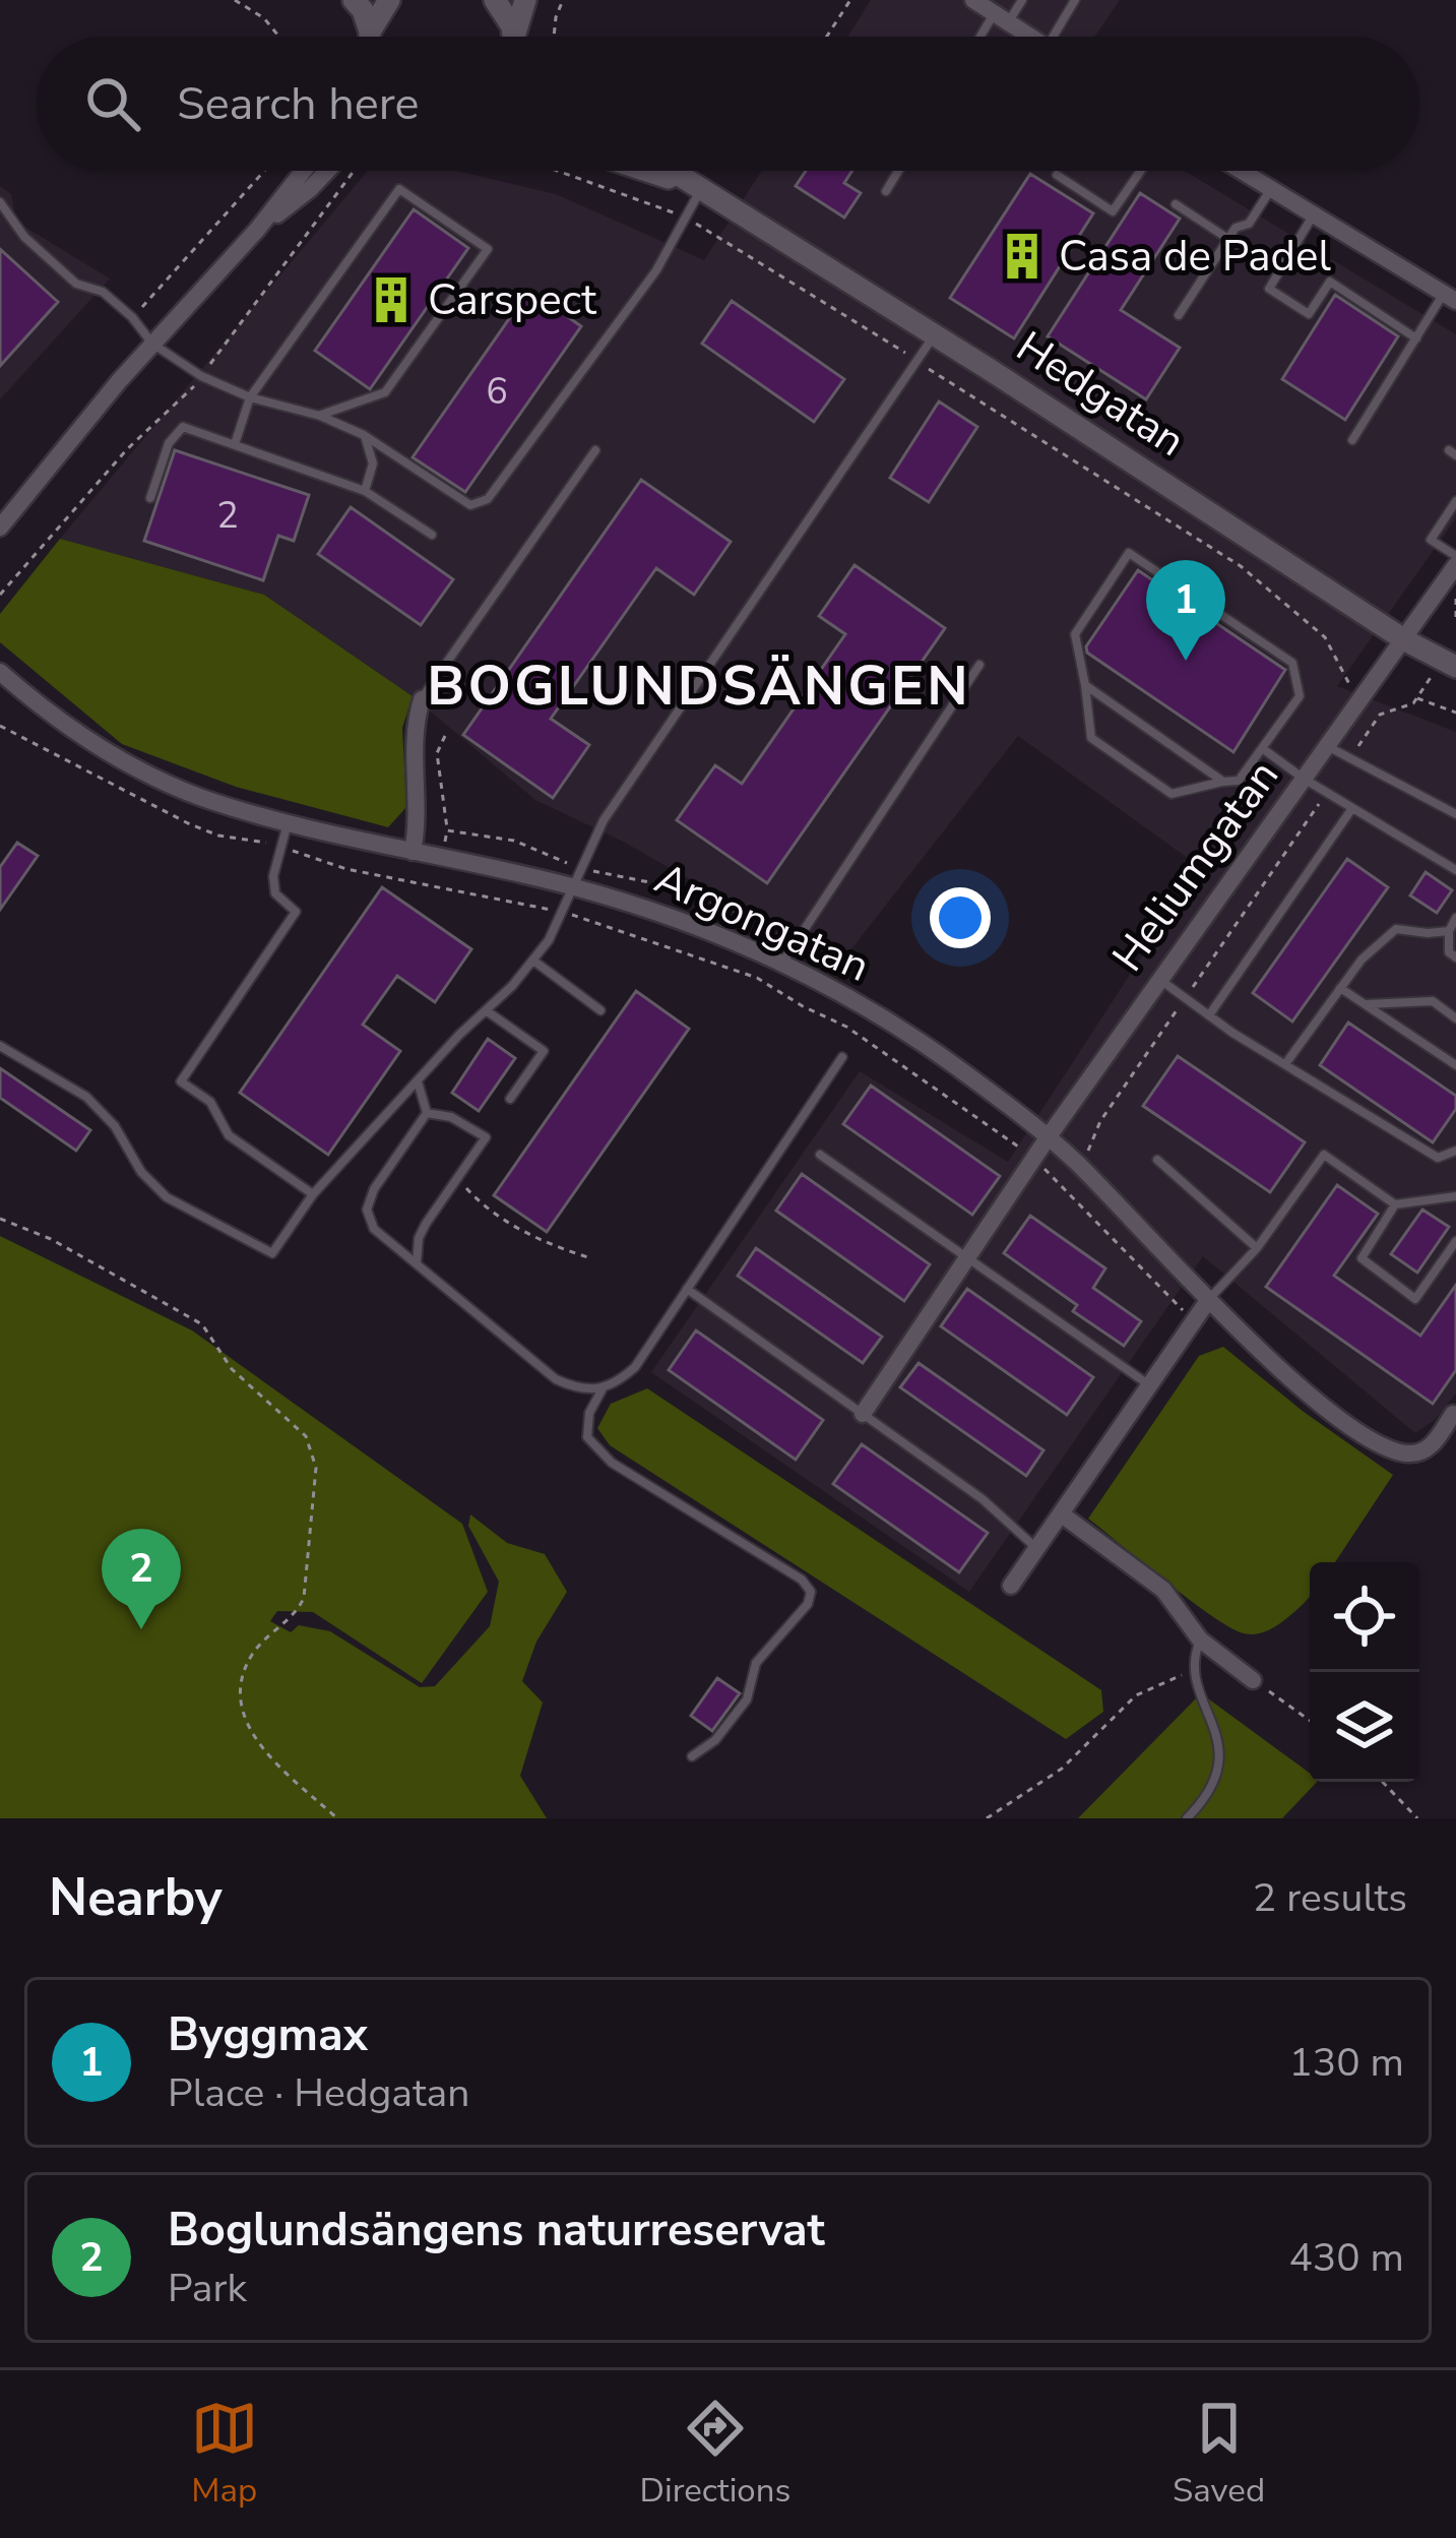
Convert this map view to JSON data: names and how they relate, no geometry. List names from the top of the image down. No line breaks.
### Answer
{"streets":{"street":["Hedgatan","Heliumgatan","Argongatan"]},"crossings":[["Hedgatan","Heliumgatan"],["Heliumgatan","Argongatan"]],"districts":["BOGLUNDSÄNGEN"],"places":{"building":["Casa de Padel","Carspect"]},"house_numbers":["6","2"],"page":{"search":"Search here","pins":["1","2"],"heading":["Nearby","2 results"],"list":[{"mark":"1","name":"Byggmax","note":"Place · Hedgatan","value":"130 m"},{"mark":"2","name":"Boglundsängens naturreservat","note":"Park","value":"430 m"}],"nav":["Map","Directions","Saved"]}}
